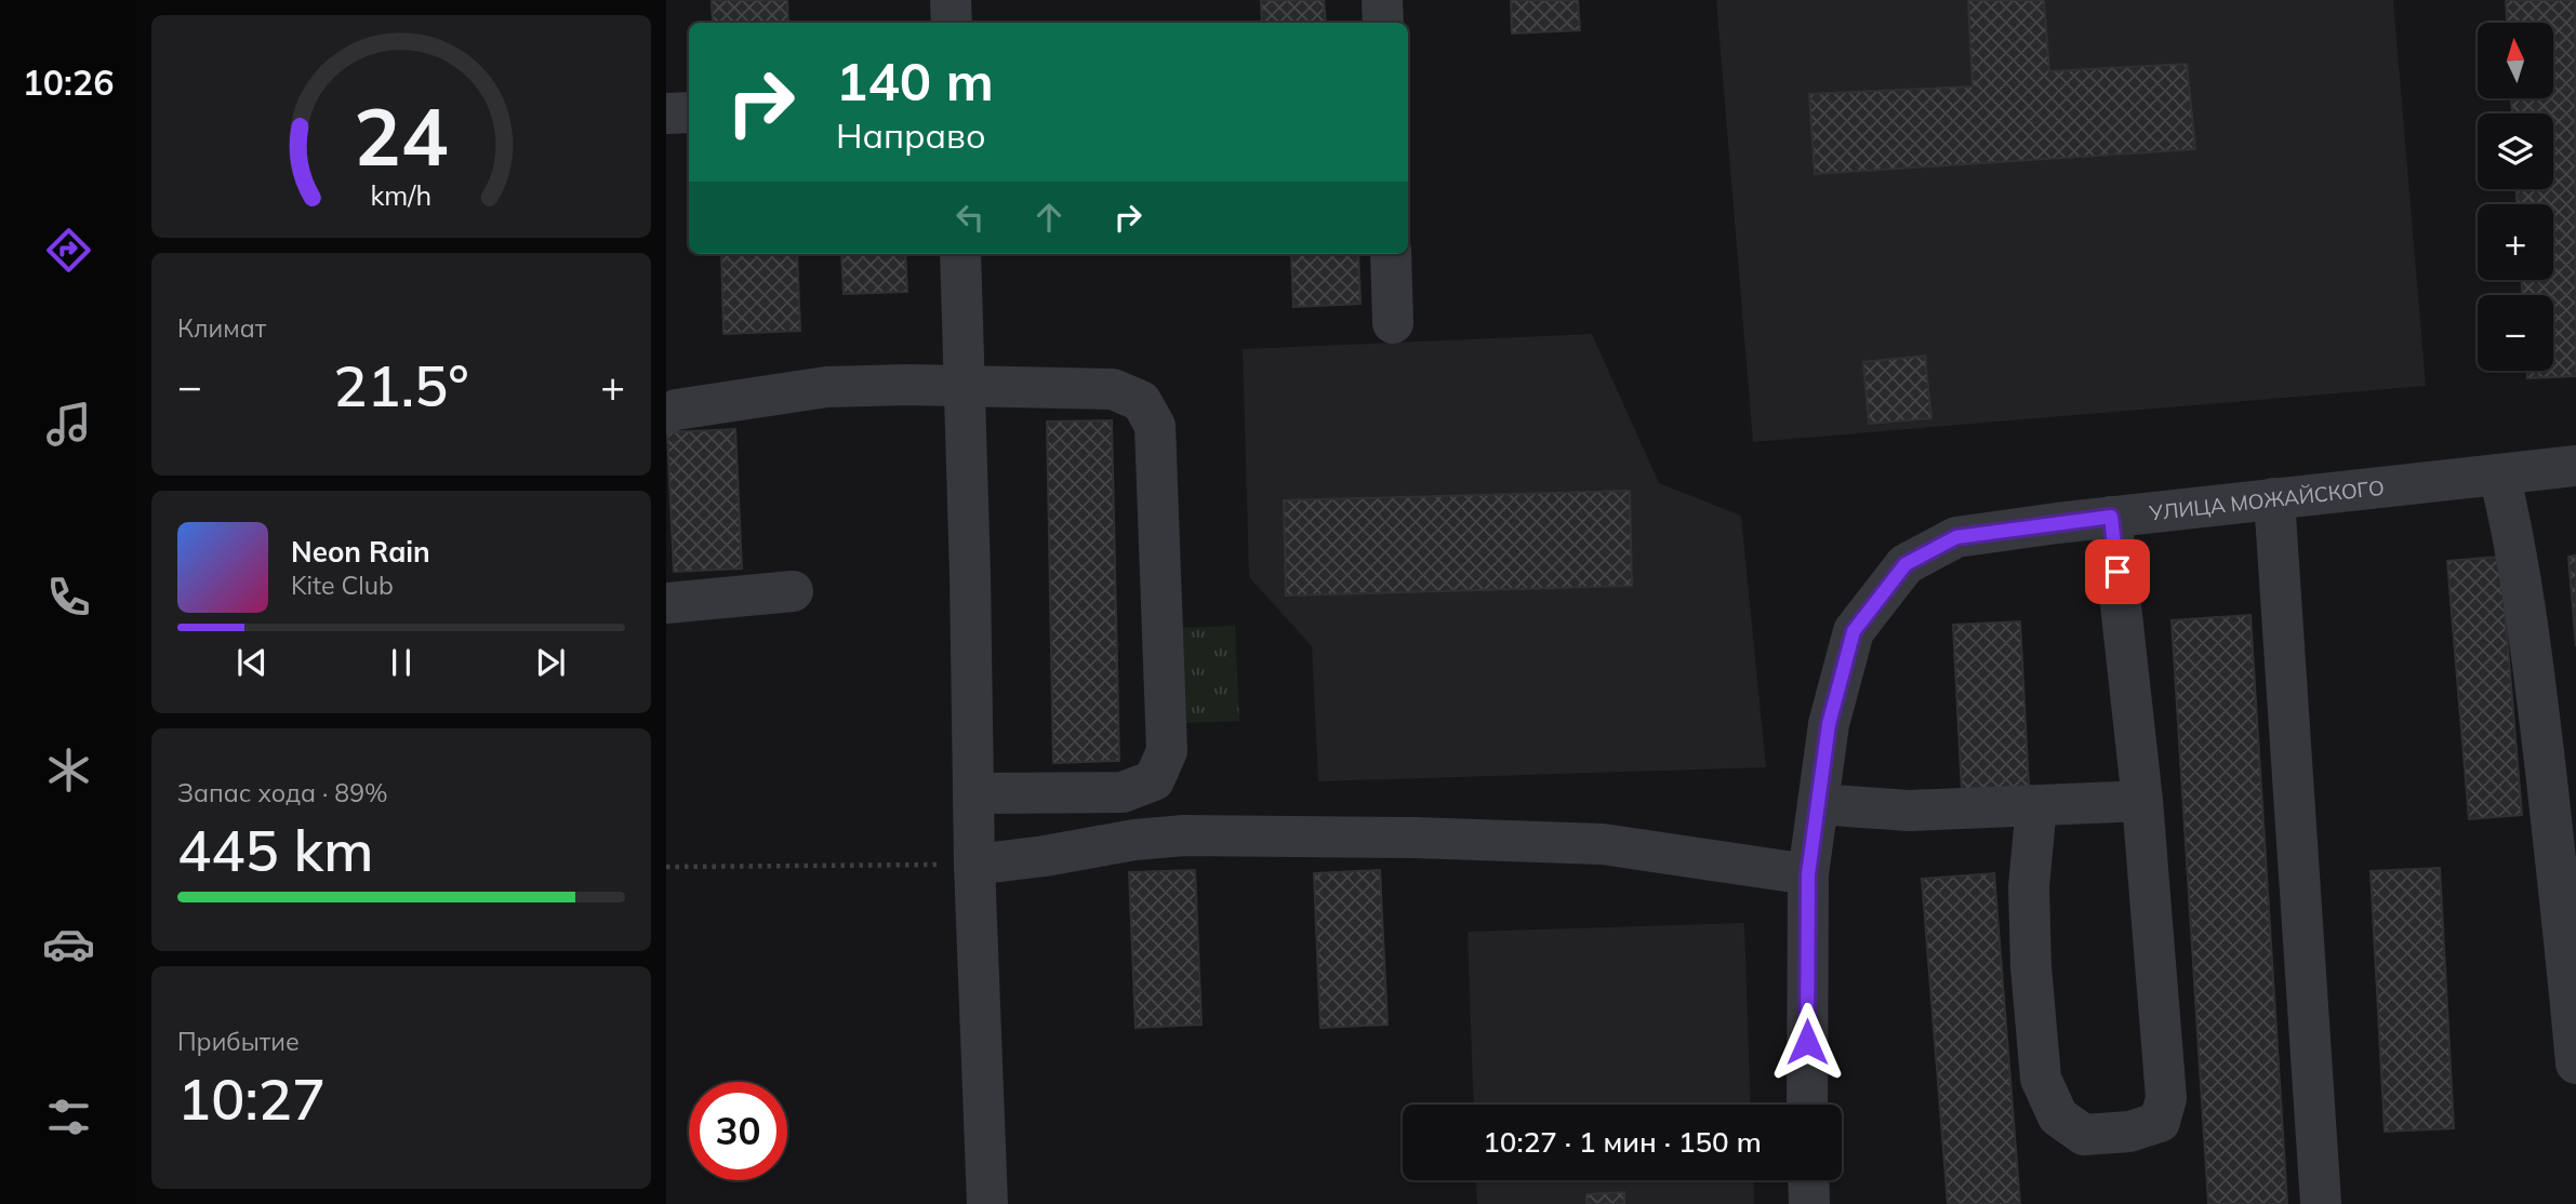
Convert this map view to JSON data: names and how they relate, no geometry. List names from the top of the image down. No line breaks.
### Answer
{"streets":{"street":["УЛИЦА МОЖАЙСКОГО"]},"north":"top","page":{"tabs":"10:26","map_buttons":["+","−"],"turn":["140 m","Направо"],"tile":["Климат",["Запас хода · 89%","445 km"],["Прибытие","10:27"]],"heat":["−","21.5°","+"],"song":["Neon Rain","Kite Club"],"limit":"30","trip":"10:27 · 1 мин · 150 m","gauge":["24","km/h"]}}
